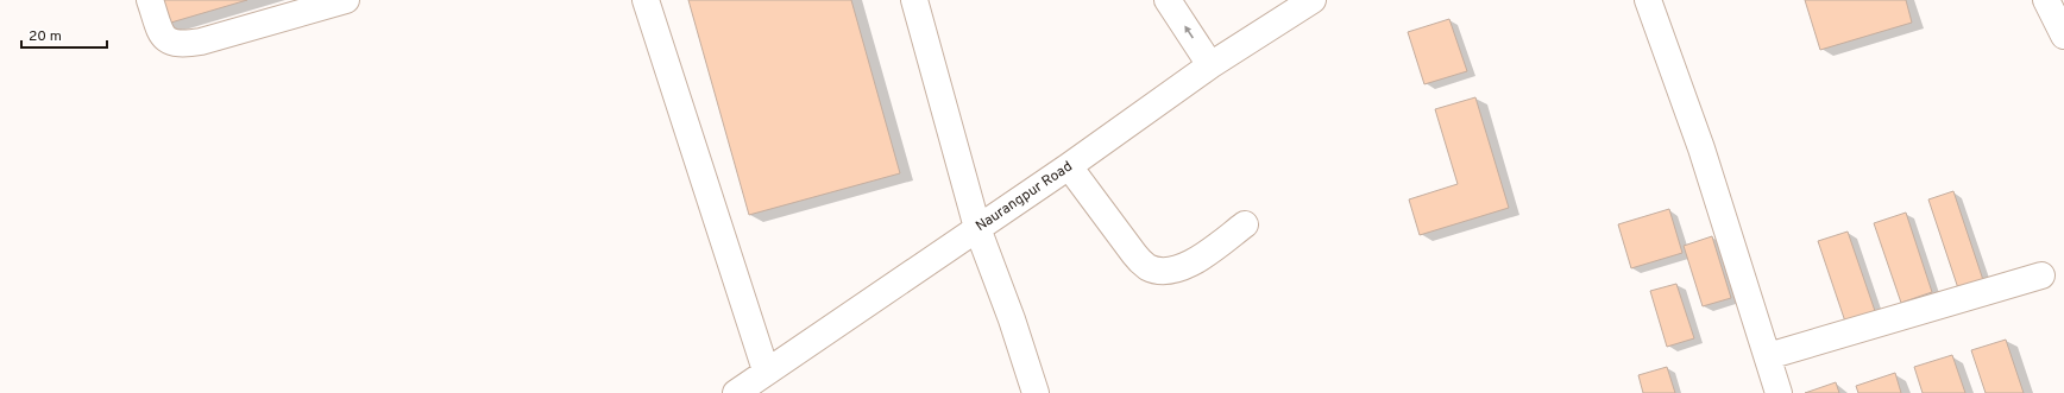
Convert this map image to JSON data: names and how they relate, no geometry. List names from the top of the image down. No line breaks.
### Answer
{"streets":{"street":["Naurangpur Road"]},"scale_bar":"20 m"}
